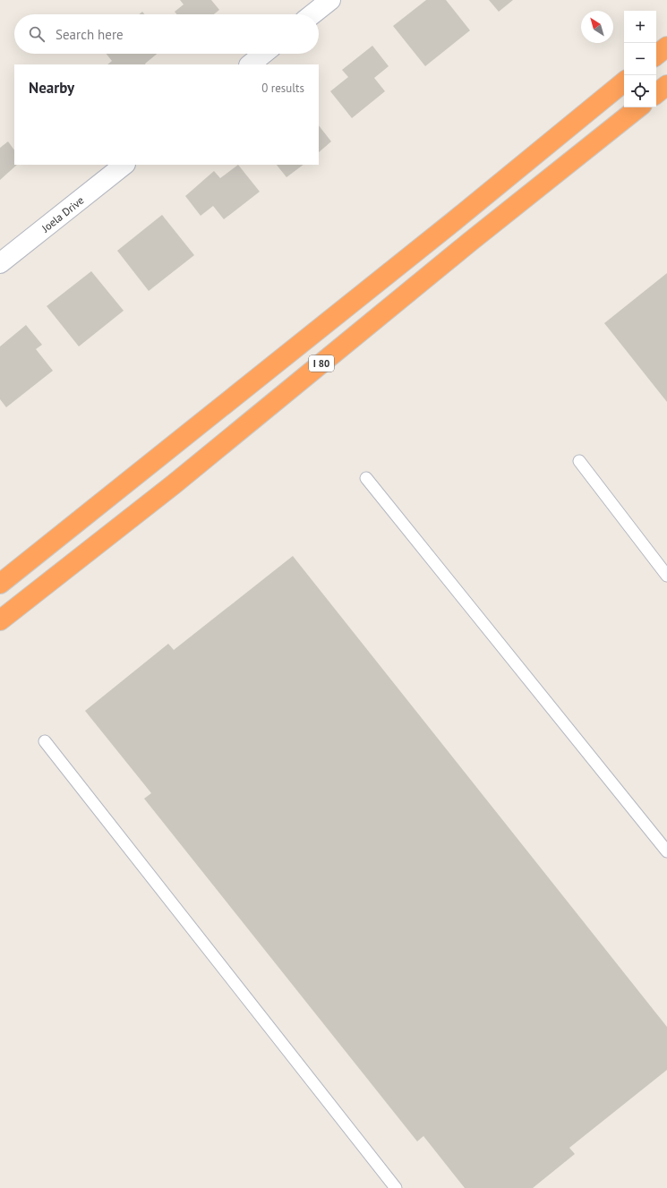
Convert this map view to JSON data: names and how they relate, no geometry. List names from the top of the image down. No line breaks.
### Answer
{"streets":{"highway":["I 80"],"street":["Joela Drive"]},"north":"top left","page":{"map_buttons":["+","−"],"search":"Search here","heading":["Nearby","0 results"]}}
